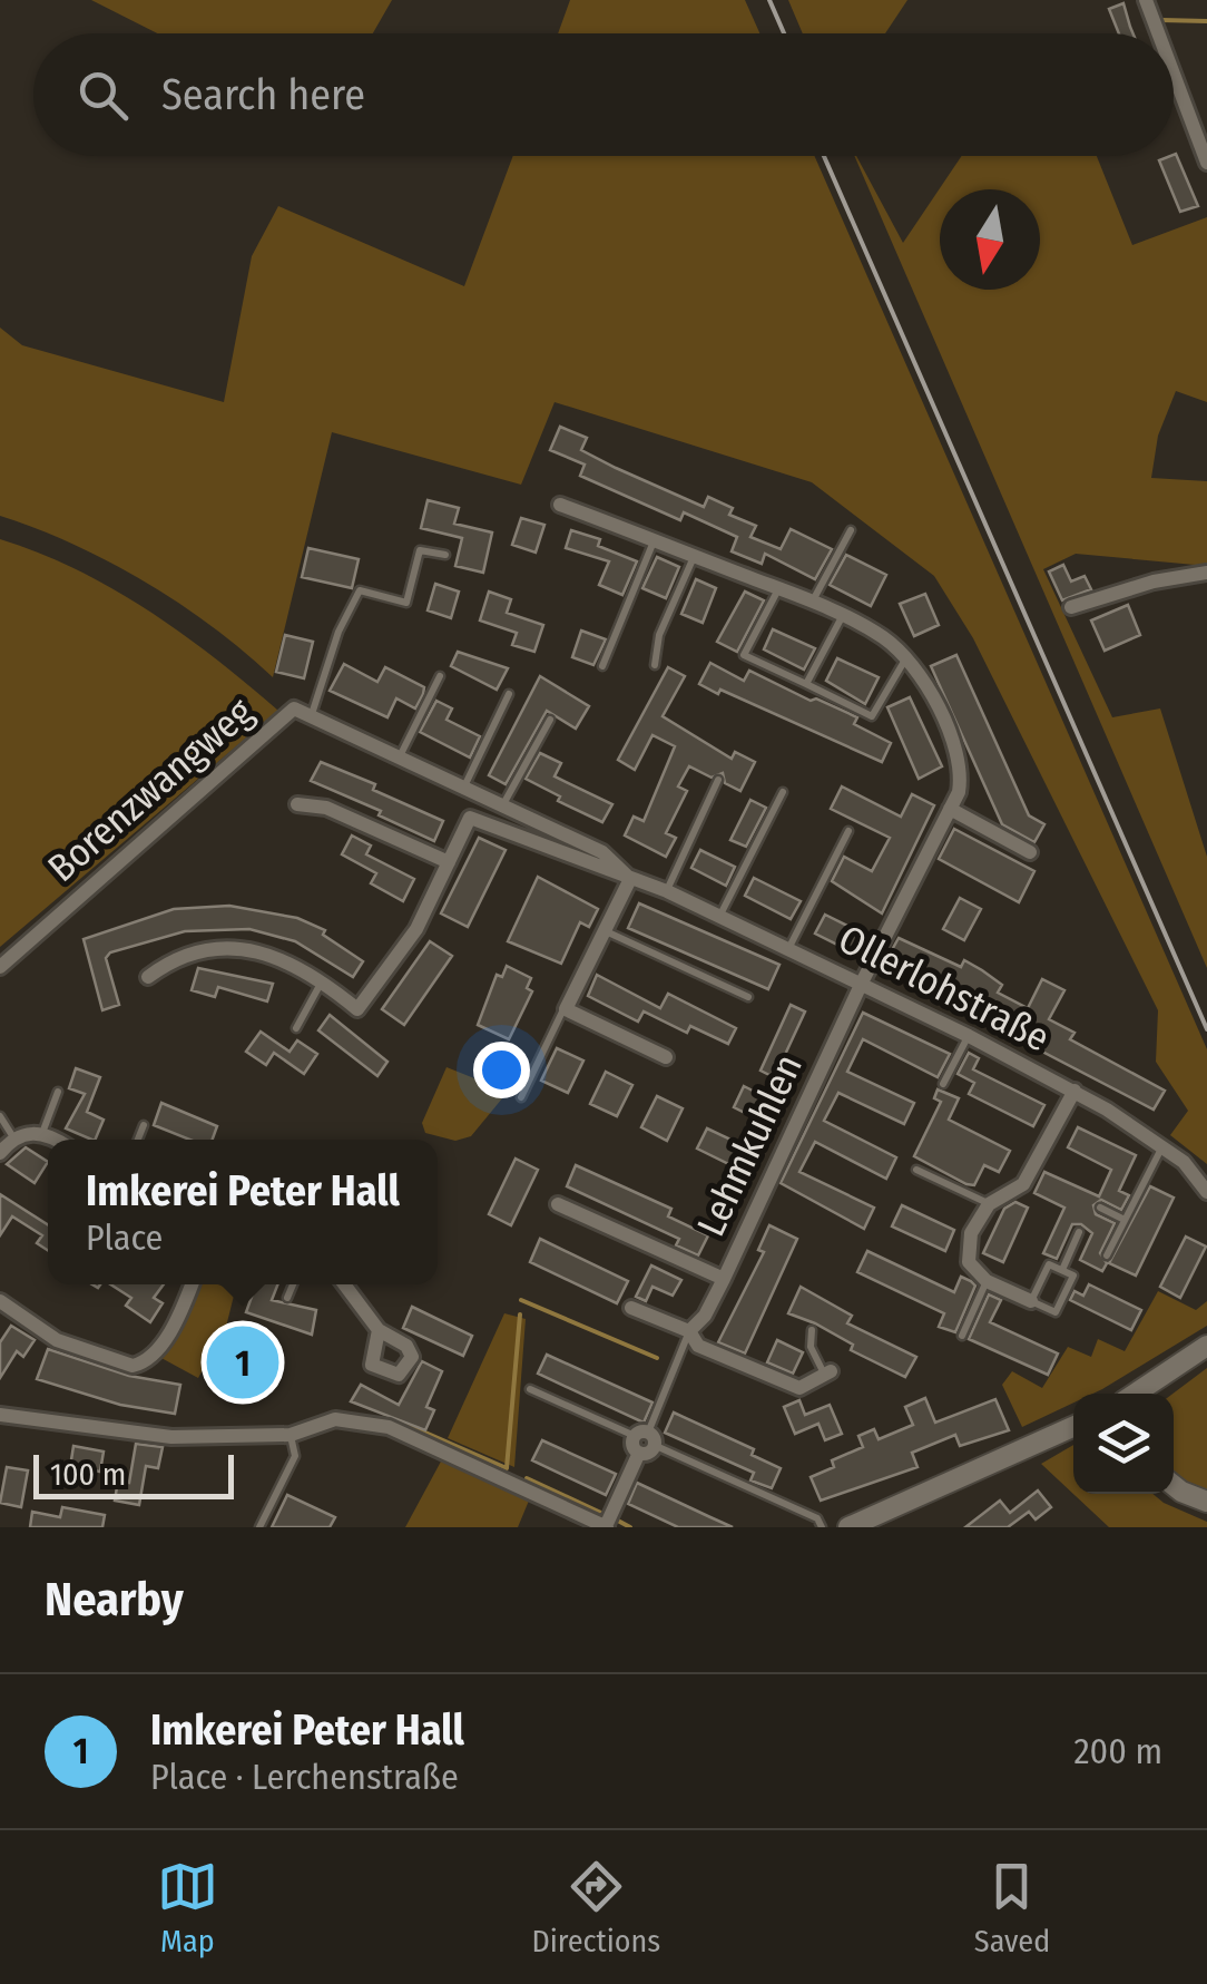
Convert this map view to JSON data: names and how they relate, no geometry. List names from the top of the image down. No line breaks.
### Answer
{"streets":{"street":["Borenzwangweg","Ollerlohstraße","Lehmkuhlen"]},"crossings":[["Borenzwangweg","Ollerlohstraße"],["Ollerlohstraße","Lehmkuhlen"]],"scale_bar":"100 m","north":"bottom","page":{"search":"Search here","popup":["Imkerei Peter Hall","Place"],"pins":"1","scale":"100 m","heading":"Nearby","list":[{"mark":"1","name":"Imkerei Peter Hall","note":"Place · Lerchenstraße","value":"200 m"}],"nav":["Map","Directions","Saved"]}}
